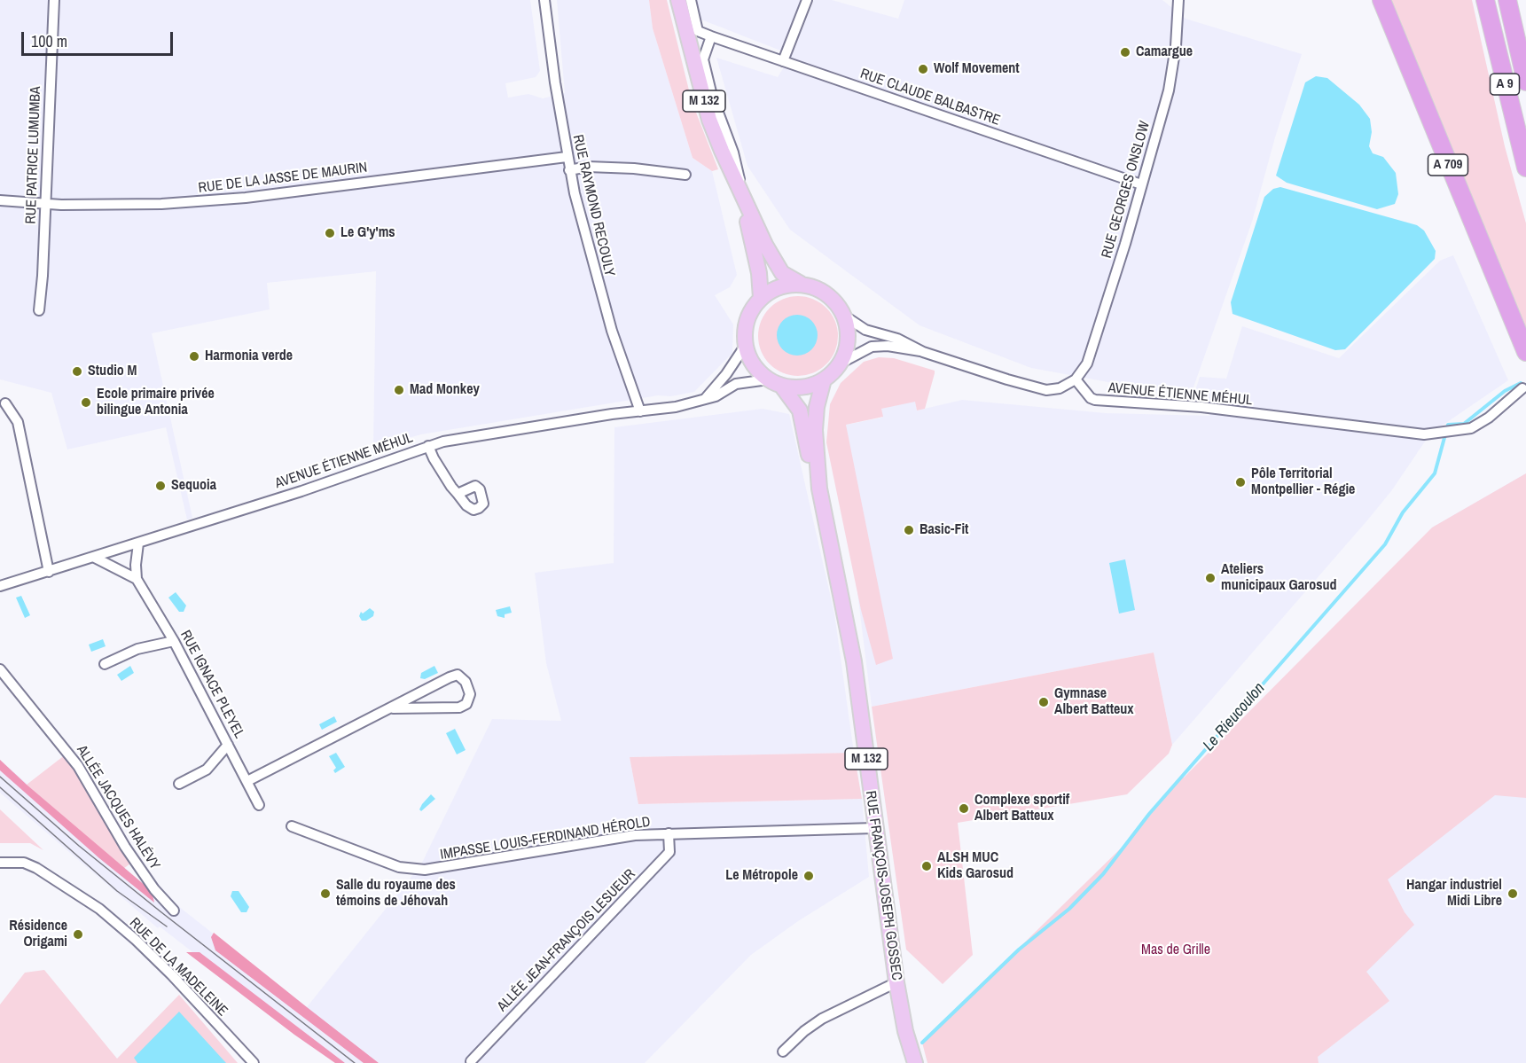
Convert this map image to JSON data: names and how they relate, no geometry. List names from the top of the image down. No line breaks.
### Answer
{"streets":{"highway":["A 9","A 709"],"main road":["M 132","RUE FRANÇOIS-JOSEPH GOSSEC"],"street":["RUE CLAUDE BALBASTRE","RUE PATRICE LUMUMBA","RUE DE LA JASSE DE MAURIN","RUE GEORGES ONSLOW","RUE RAYMOND RECOULY","AVENUE ÉTIENNE MÉHUL","RUE IGNACE PLEYEL","ALLÉE JACQUES HALÉVY","IMPASSE LOUIS-FERDINAND HÉROLD","ALLÉE JEAN-FRANÇOIS LESUEUR","RUE DE LA MADELEINE"]},"crossings":[["RUE CLAUDE BALBASTRE","RUE GEORGES ONSLOW"],["M 132","AVENUE ÉTIENNE MÉHUL"],["M 132","RUE FRANÇOIS-JOSEPH GOSSEC"],["RUE PATRICE LUMUMBA","RUE DE LA JASSE DE MAURIN"],["RUE DE LA JASSE DE MAURIN","RUE RAYMOND RECOULY"],["RUE GEORGES ONSLOW","AVENUE ÉTIENNE MÉHUL"],["RUE RAYMOND RECOULY","AVENUE ÉTIENNE MÉHUL"],["AVENUE ÉTIENNE MÉHUL","RUE FRANÇOIS-JOSEPH GOSSEC"],["IMPASSE LOUIS-FERDINAND HÉROLD","RUE FRANÇOIS-JOSEPH GOSSEC"],["IMPASSE LOUIS-FERDINAND HÉROLD","ALLÉE JEAN-FRANÇOIS LESUEUR"]],"water":["Le Rieucoulon"],"parks":["Mas de Grille"],"places":["Camargue","Wolf Movement","Le G'y'ms","Harmonia verde","Studio M","Mad Monkey","Ecole primaire privée bilingue Antonia","Pôle Territorial Montpellier - Régie","Sequoia","Basic-Fit","Ateliers municipaux Garosud","Gymnase Albert Batteux","Complexe sportif Albert Batteux","ALSH MUC Kids Garosud","Le Métropole","Salle du royaume des témoins de Jéhovah","Hangar industriel Midi Libre","Résidence Origami"],"scale_bar":"100 m"}
